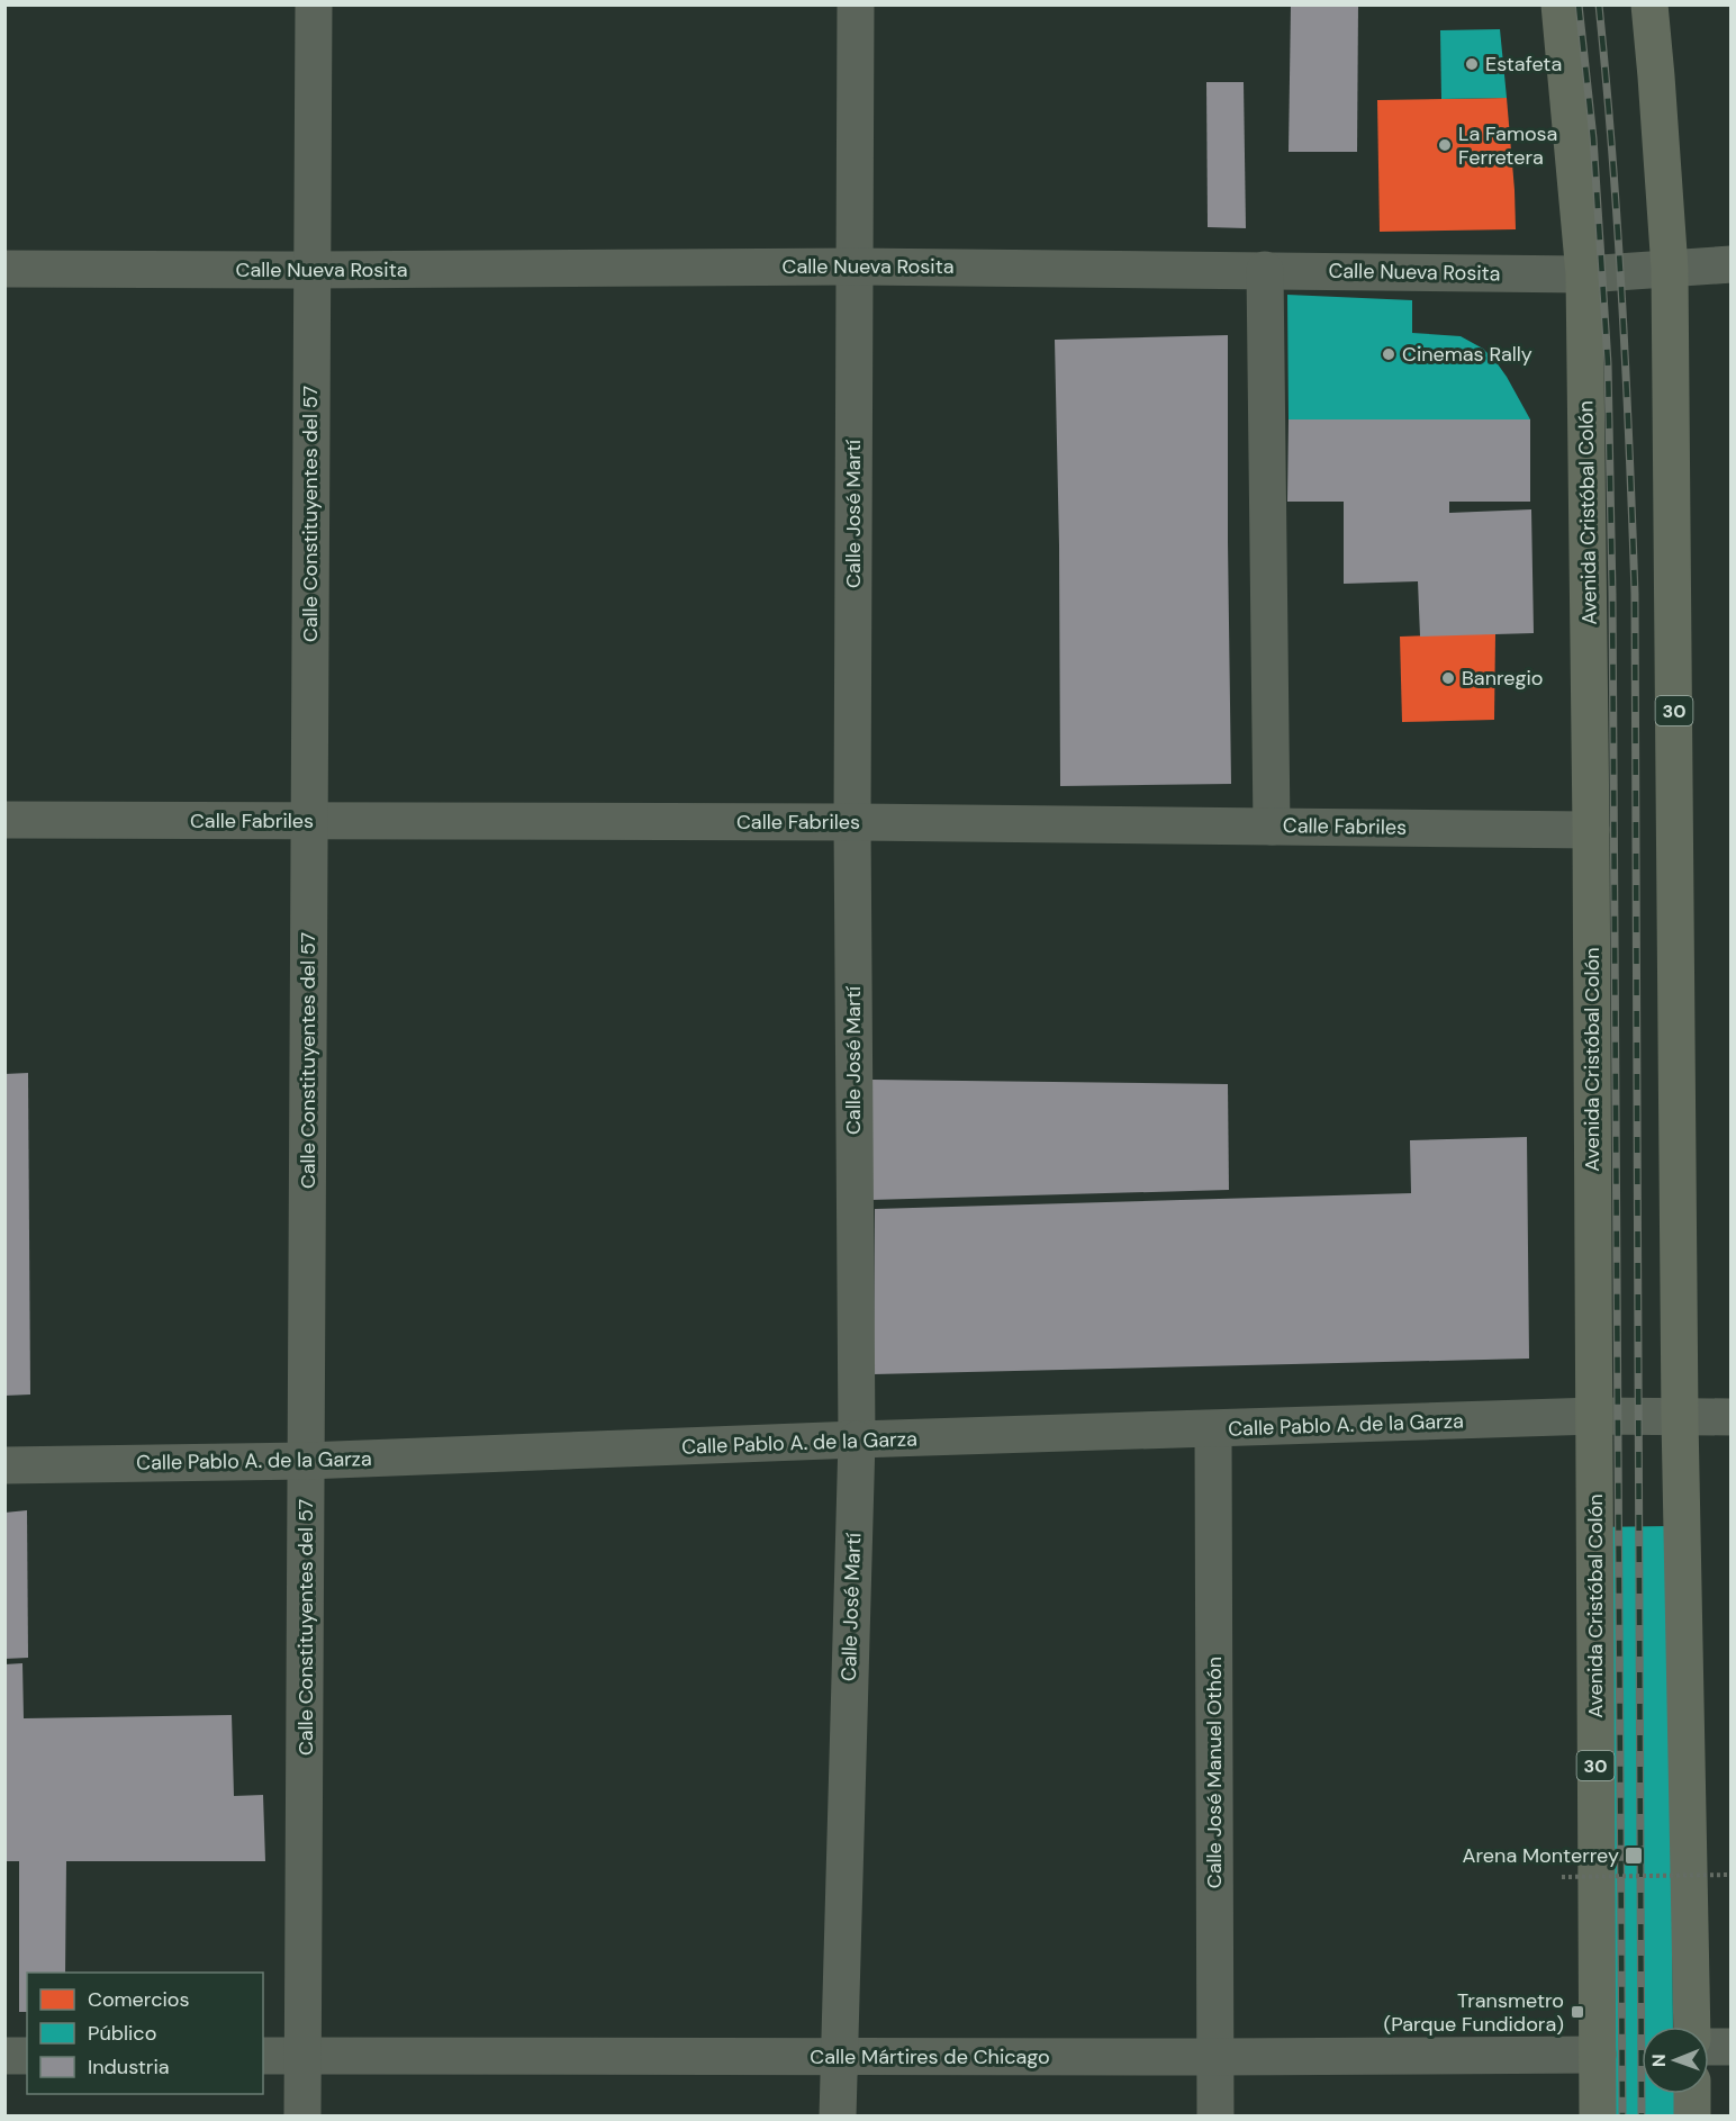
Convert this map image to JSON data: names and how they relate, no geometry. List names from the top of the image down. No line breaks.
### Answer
{"streets":{"main road":["Avenida Cristóbal Colón","30"],"street":["Calle Nueva Rosita","Calle Constituyentes del 57","Calle José Martí","Calle Fabriles","Calle Pablo A. de la Garza","Calle José Manuel Othón","Calle Mártires de Chicago"]},"crossings":[["Calle Nueva Rosita","Avenida Cristóbal Colón"],["Calle Nueva Rosita","Calle Constituyentes del 57"],["Calle Nueva Rosita","Calle José Martí"],["Calle Nueva Rosita","30"],["Avenida Cristóbal Colón","Calle Fabriles"],["Avenida Cristóbal Colón","Calle Pablo A. de la Garza"],["Avenida Cristóbal Colón","Calle Mártires de Chicago"],["Calle Constituyentes del 57","Calle Fabriles"],["Calle Constituyentes del 57","Calle Pablo A. de la Garza"],["Calle Constituyentes del 57","Calle Mártires de Chicago"],["Calle José Martí","Calle Fabriles"],["Calle José Martí","Calle Pablo A. de la Garza"],["Calle José Martí","Calle Mártires de Chicago"],["Calle Pablo A. de la Garza","Calle José Manuel Othón"],["Calle José Manuel Othón","Calle Mártires de Chicago"]],"places":{"other":["Estafeta","La Famosa Ferretera","Cinemas Rally","Banregio"],"transit":["Arena Monterrey","Transmetro (Parque Fundidora)"]},"legend":["Comercios","Público","Industria"],"north":"left"}
